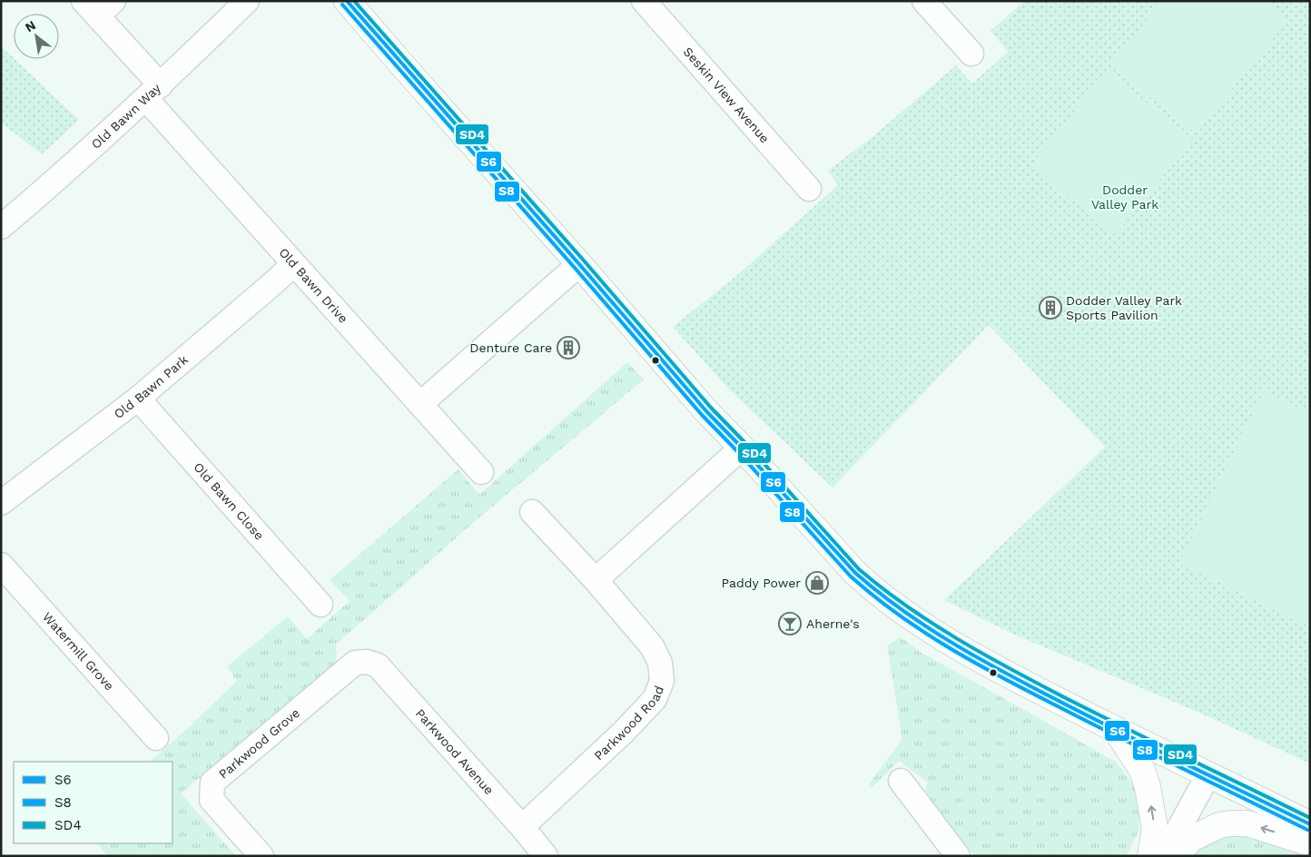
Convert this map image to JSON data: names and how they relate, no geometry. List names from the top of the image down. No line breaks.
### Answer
{"streets":{"street":["Seskin View Avenue","Old Bawn Way","Old Bawn Drive","Old Bawn Park","Old Bawn Close","Watermill Grove","Parkwood Road","Parkwood Grove","Parkwood Avenue"]},"crossings":[["Old Bawn Way","Old Bawn Drive"],["Old Bawn Drive","Old Bawn Park"],["Old Bawn Park","Old Bawn Close"],["Parkwood Road","Parkwood Avenue"],["Parkwood Grove","Parkwood Avenue"]],"parks":["Dodder Valley Park"],"places":{"building":["Dodder Valley Park Sports Pavilion","Denture Care"],"shop":["Paddy Power"],"bar":["Aherne's"]},"lines":["transit line S6","transit line SD4","transit line S8"],"legend":["S6","S8","SD4"],"north":"top left"}
